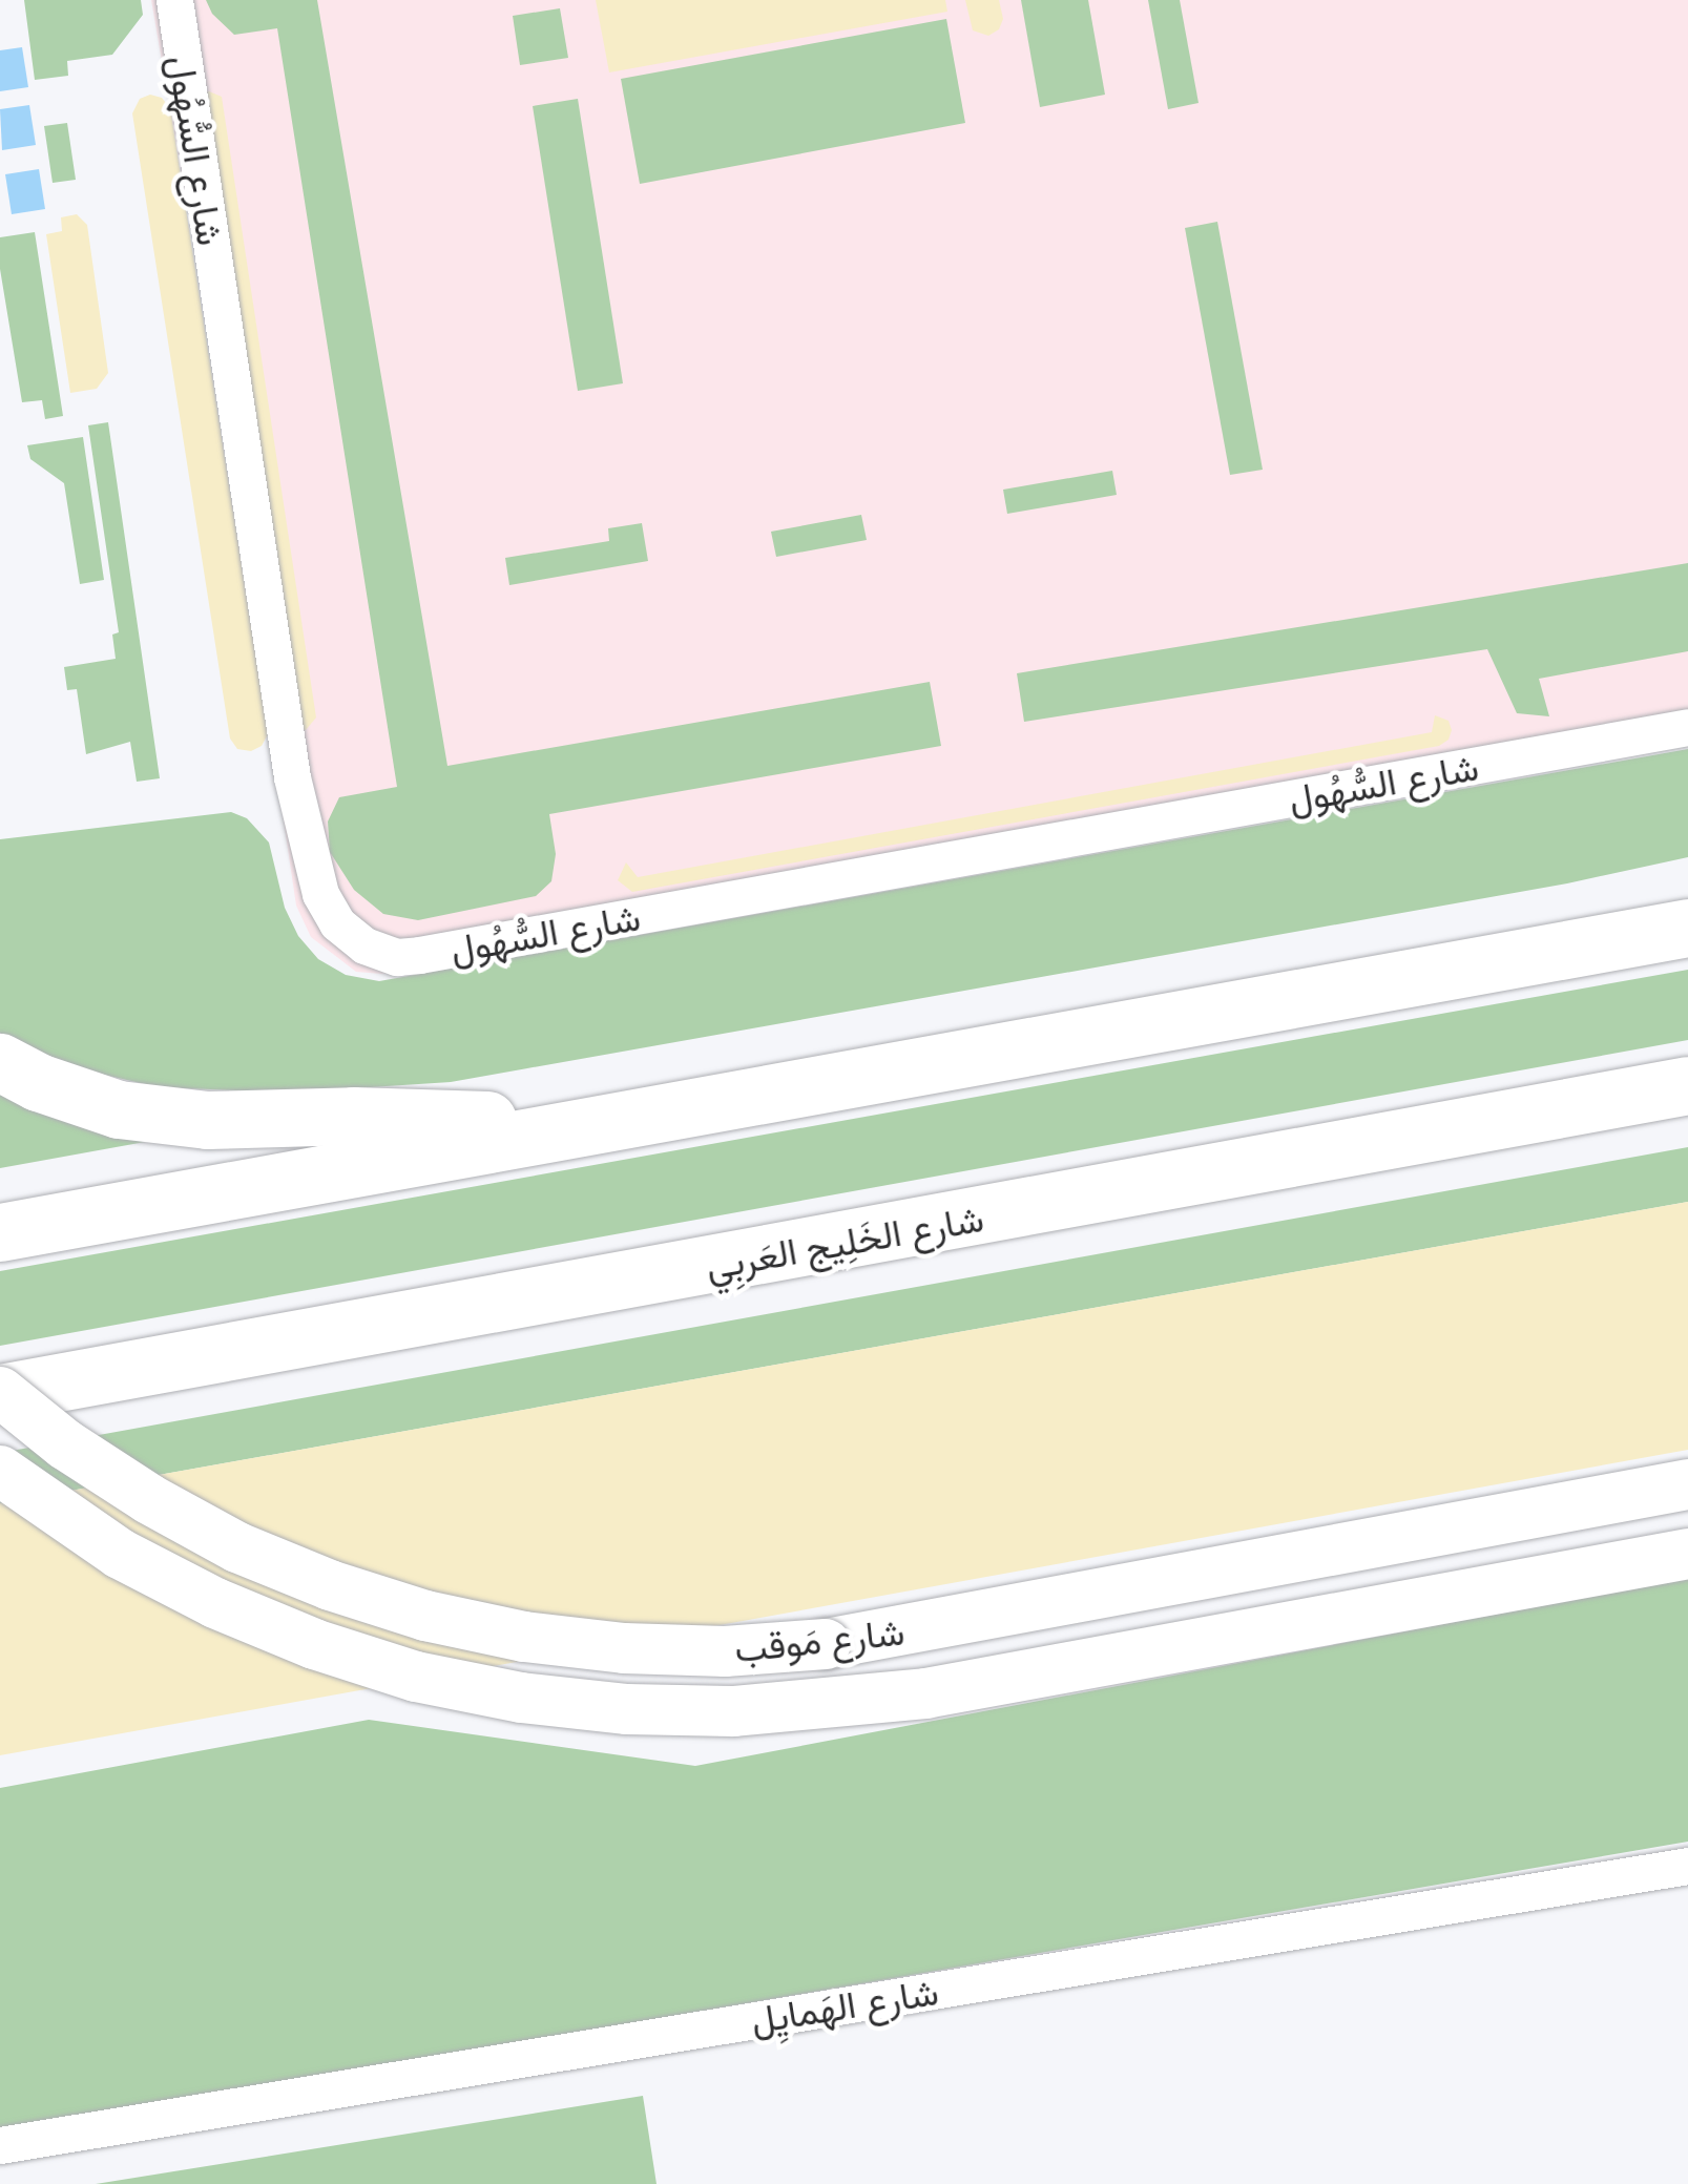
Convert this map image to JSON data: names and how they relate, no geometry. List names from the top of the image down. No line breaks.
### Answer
{"streets":{"highway":["شارع الخَلِيج العَربِي"],"main road":["شارع مَوقب"],"street":["شارع السُّهُول","شارع الهَمايِل"]},"crossings":[["شارع الخَلِيج العَربِي","شارع مَوقب"]]}
